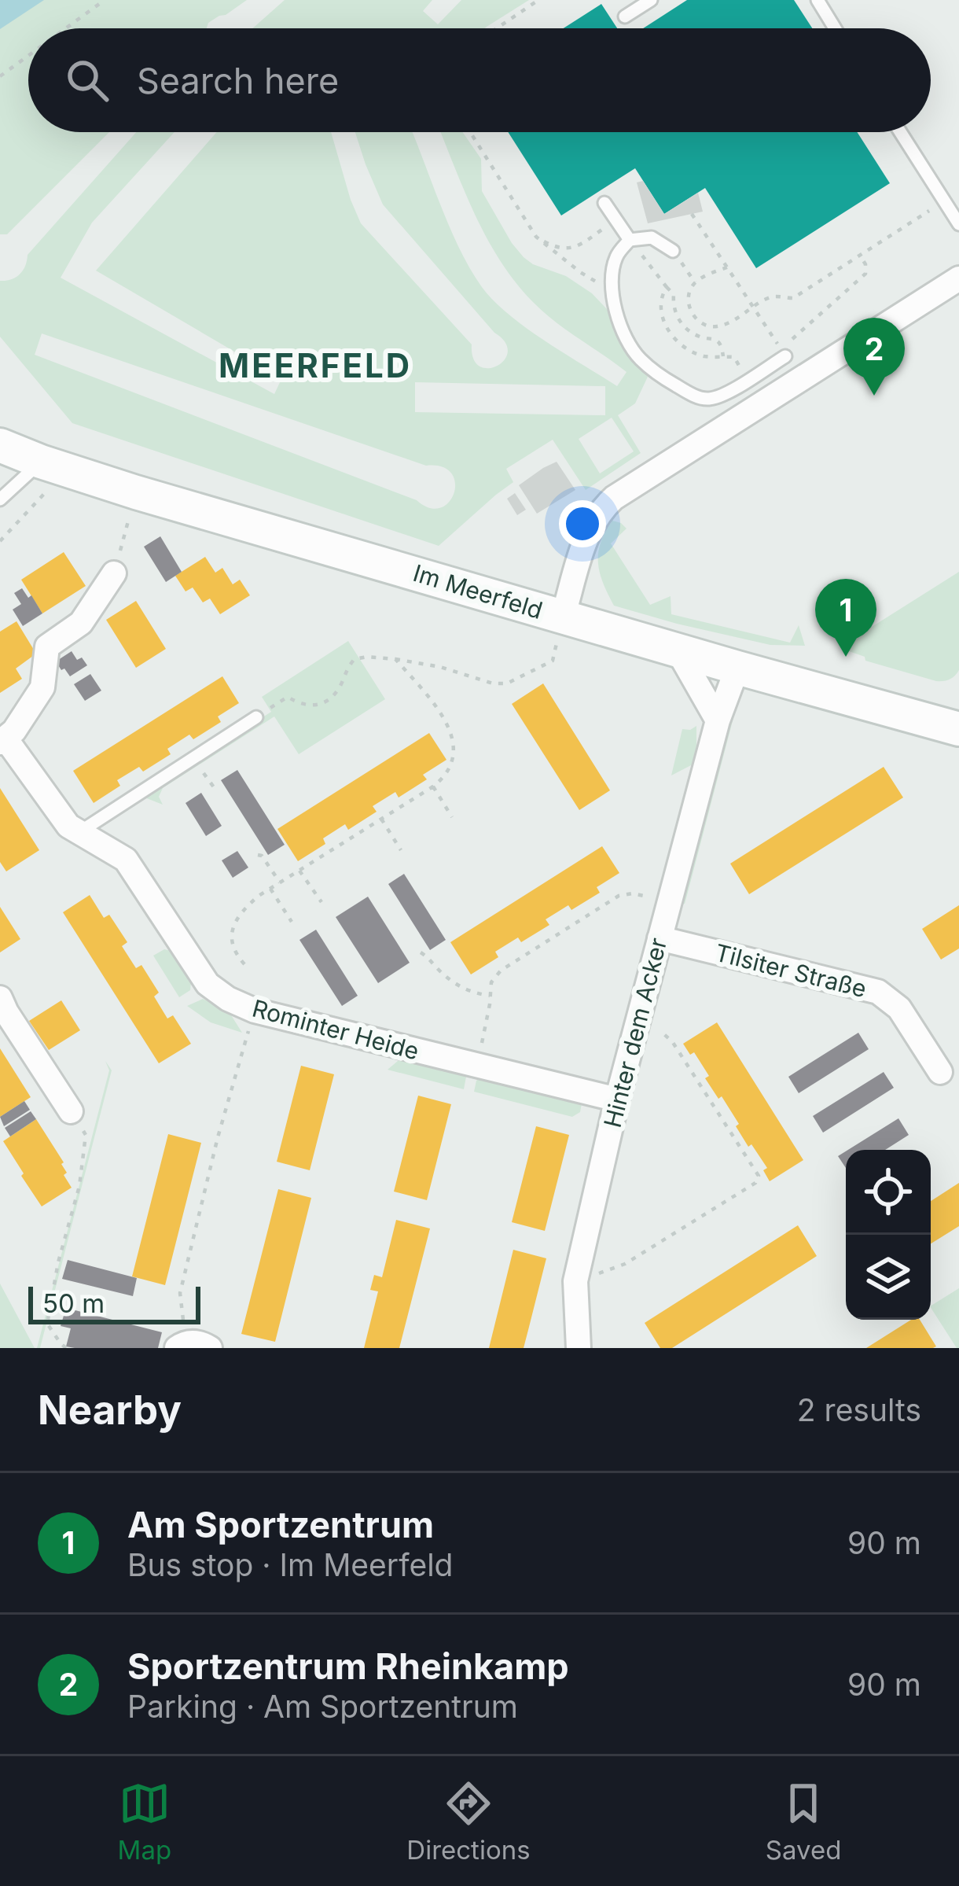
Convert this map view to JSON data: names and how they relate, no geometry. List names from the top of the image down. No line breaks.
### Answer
{"streets":{"street":["Im Meerfeld","Tilsiter Straße","Rominter Heide","Hinter dem Acker"]},"crossings":[["Im Meerfeld","Hinter dem Acker"],["Tilsiter Straße","Hinter dem Acker"],["Rominter Heide","Hinter dem Acker"]],"districts":["MEERFELD"],"scale_bar":"50 m","page":{"search":"Search here","pins":["2","1"],"scale":"50 m","heading":["Nearby","2 results"],"list":[{"mark":"1","name":"Am Sportzentrum","note":"Bus stop · Im Meerfeld","value":"90 m"},{"mark":"2","name":"Sportzentrum Rheinkamp","note":"Parking · Am Sportzentrum","value":"90 m"}],"nav":["Map","Directions","Saved"]}}
